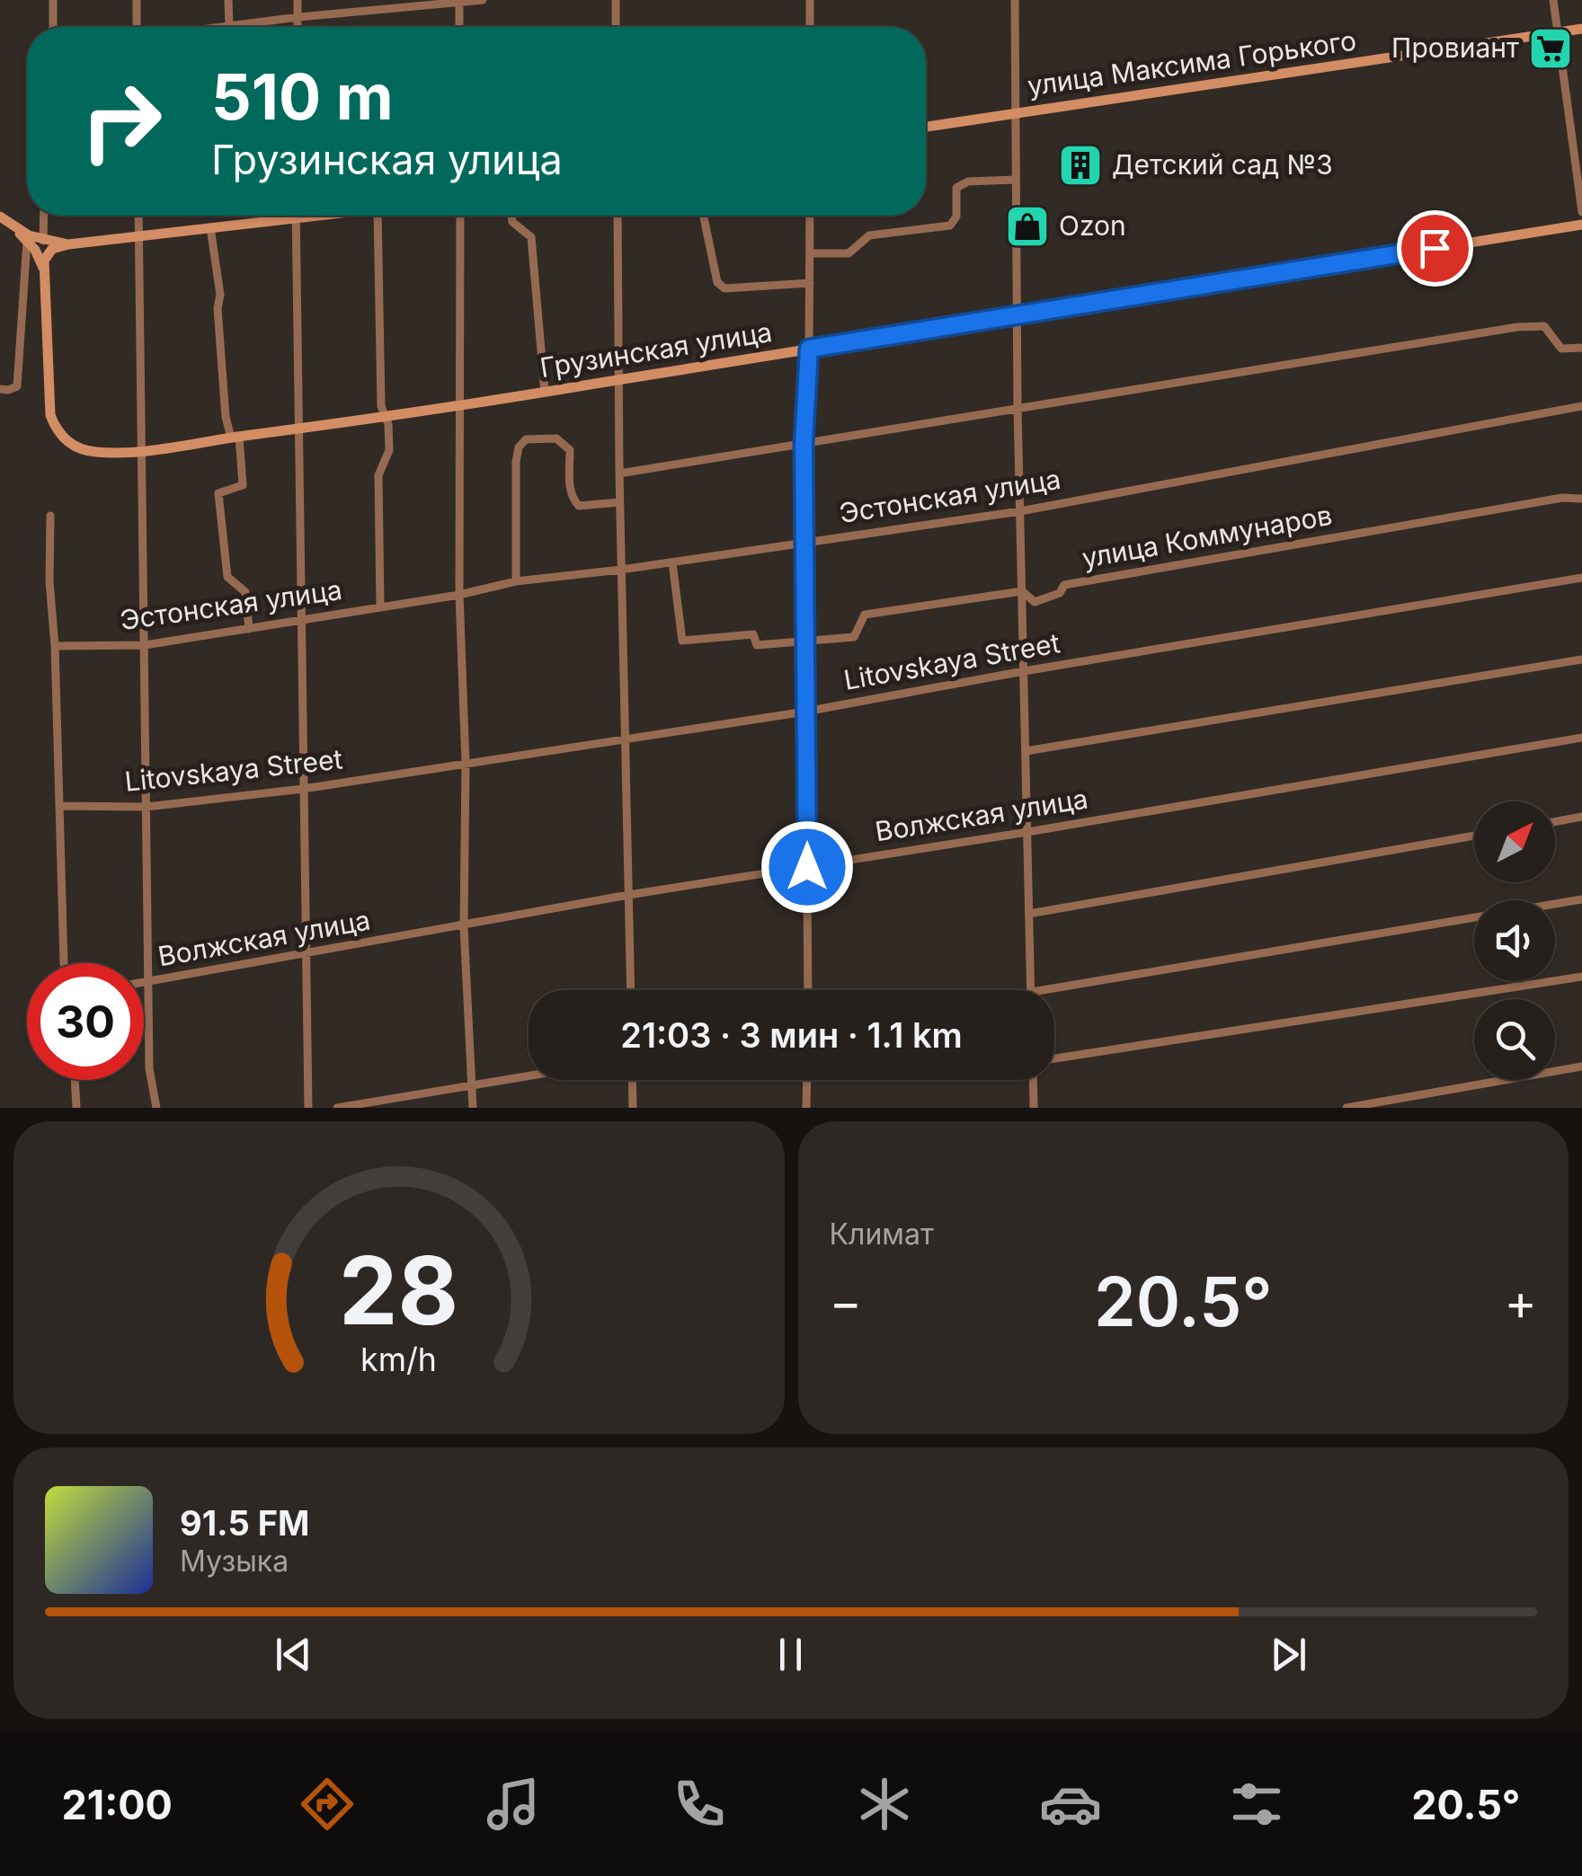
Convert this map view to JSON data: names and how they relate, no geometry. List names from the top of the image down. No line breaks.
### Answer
{"streets":{"main road":["улица Максима Горького","Грузинская улица"],"street":["Эстонская улица","улица Коммунаров","Litovskaya Street","Волжская улица"]},"crossings":[["Эстонская улица","улица Коммунаров"]],"places":{"supermarket":["Провиант"],"building":["Детский сад №3"],"shop":["Ozon"]},"north":"top right","page":{"turn":["510 m","Грузинская улица"],"limit":"30","trip":"21:03 · 3 мин · 1.1 km","tile":"Климат","heat":["−","20.5°","+"],"song":["91.5 FM","Музыка"],"tabs":["21:00","20.5°"],"gauge":["28","km/h"]}}
